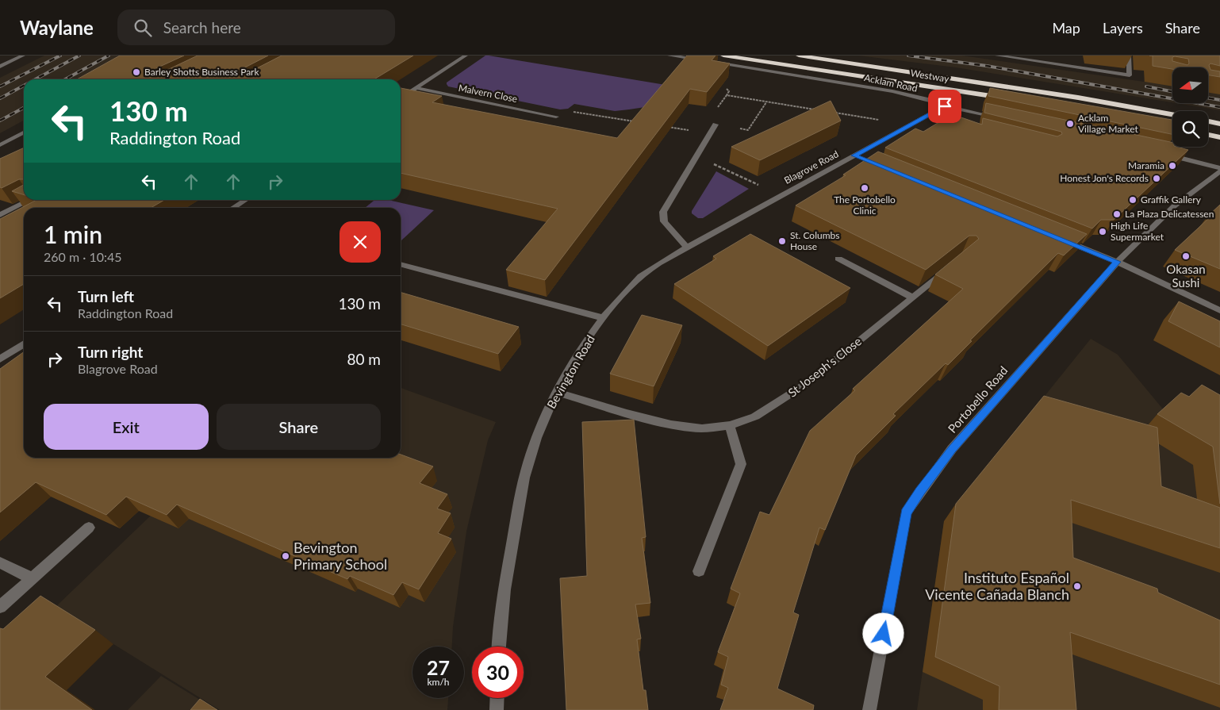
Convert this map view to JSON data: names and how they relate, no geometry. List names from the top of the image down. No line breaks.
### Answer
{"streets":{"highway":["Westway"],"street":["Acklam Road","Malvern Close","Blagrove Road","St Joseph's Close","Bevington Road","Portobello Road"]},"crossings":[["Acklam Road","Blagrove Road"],["Blagrove Road","Bevington Road"],["St Joseph's Close","Bevington Road"]],"places":["Barley Shotts Business Park","Acklam Village Market","Maramia","Honest Jon's Records","The Portobello Clinic","Graffik Gallery","La Plaza Delicatessen","High Life Supermarket","St. Columbs House","Okasan Sushi","Bevington Primary School","Instituto Español Vicente Cañada Blanch"],"north":"left","page":{"header":"Waylane","search":"Search here","nav":["Map","Layers","Share"],"turn":["130 m","Raddington Road"],"heading":["1 min","260 m · 10:45"],"list":[{"name":"Turn left","note":"Raddington Road","value":"130 m"},{"name":"Turn right","note":"Blagrove Road","value":"80 m"}],"buttons":["Exit","Share"],"speed":"27 km/h","limit":"30"}}
